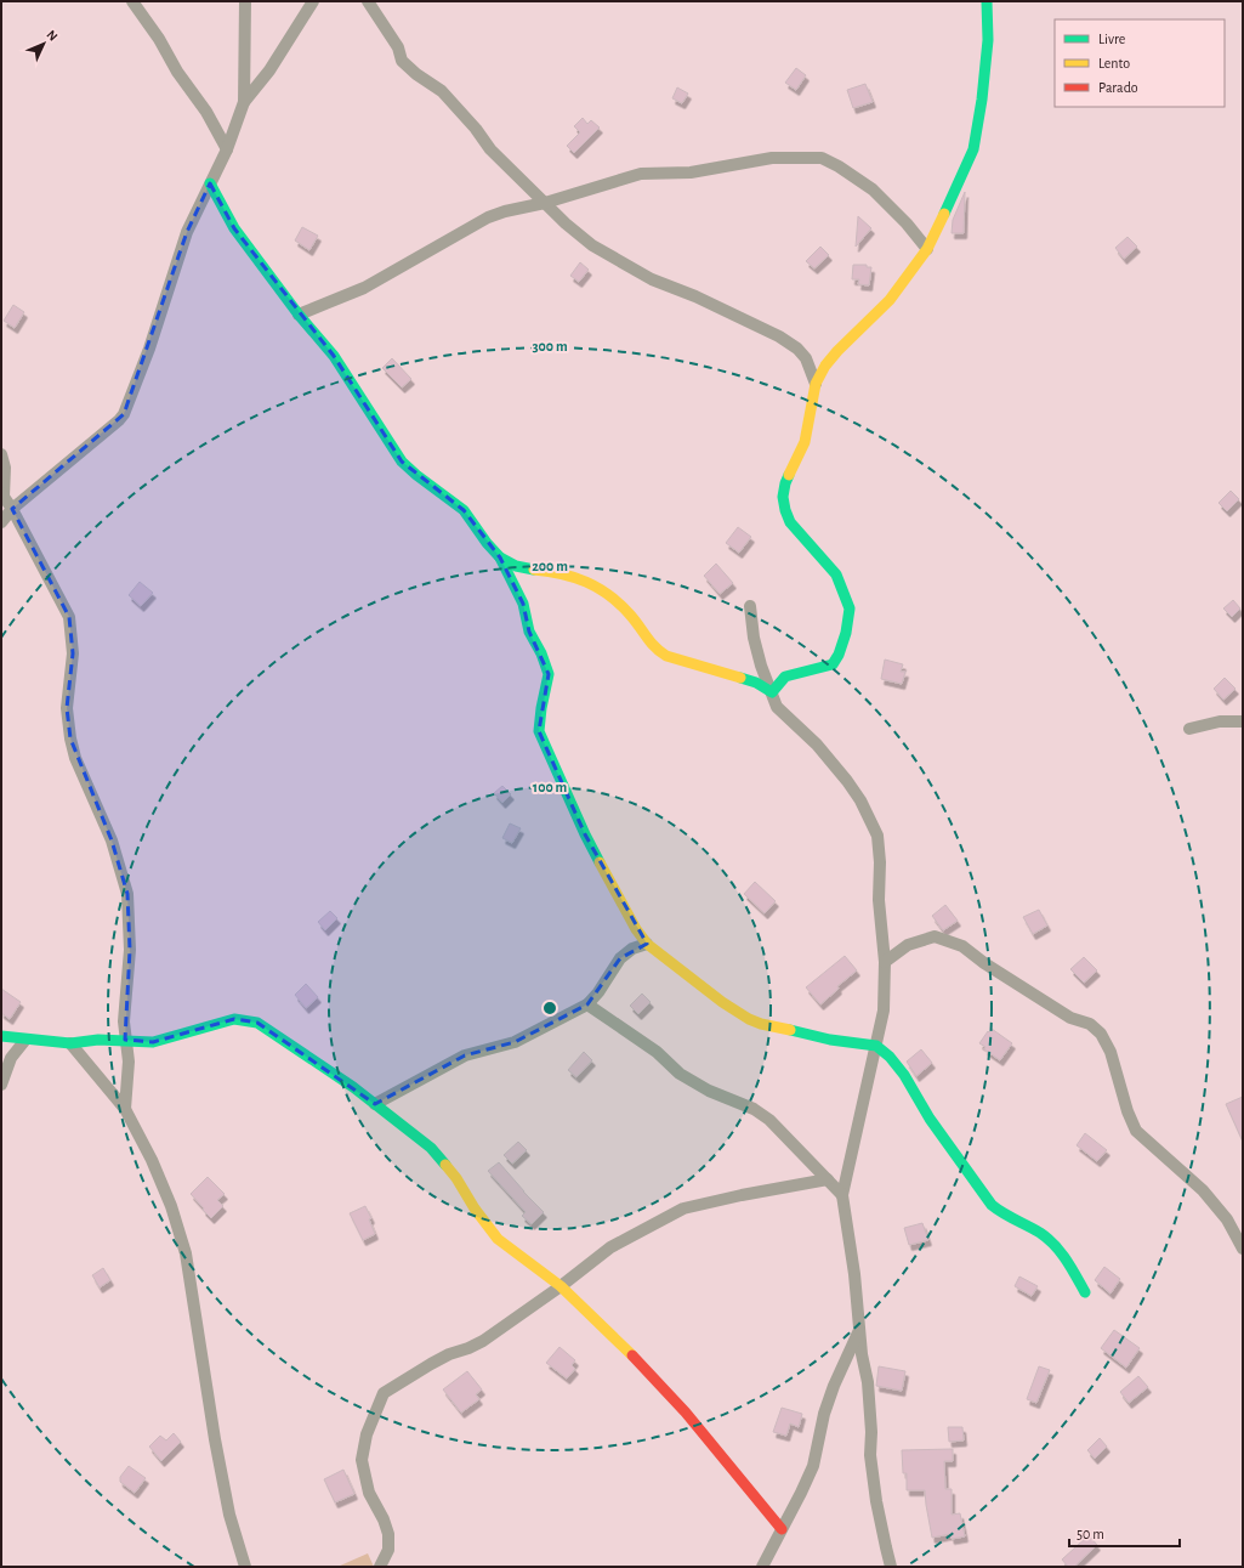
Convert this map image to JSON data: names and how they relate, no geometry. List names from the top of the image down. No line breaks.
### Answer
{"legend":["Livre","Lento","Parado"],"scale_bar":"50 m","north":"top right","rings":["300 m","200 m","100 m"]}
